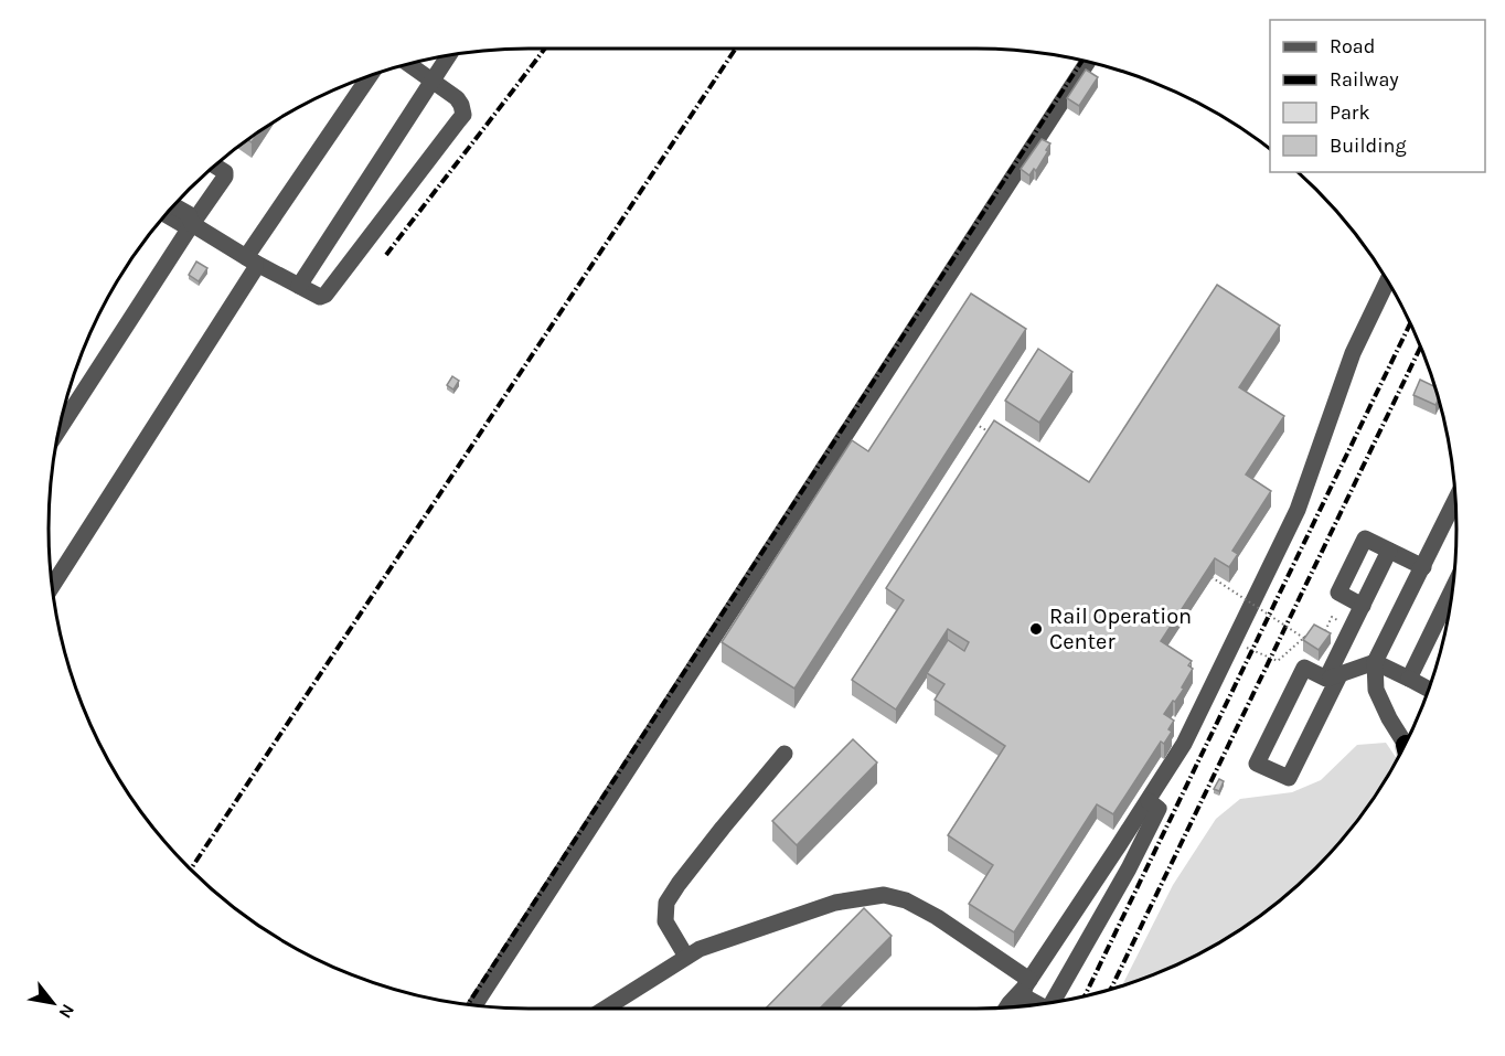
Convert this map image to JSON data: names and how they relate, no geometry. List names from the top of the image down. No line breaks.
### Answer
{"places":["Rail Operation Center"],"legend":["Road","Railway","Park","Building"],"north":"bottom right"}
